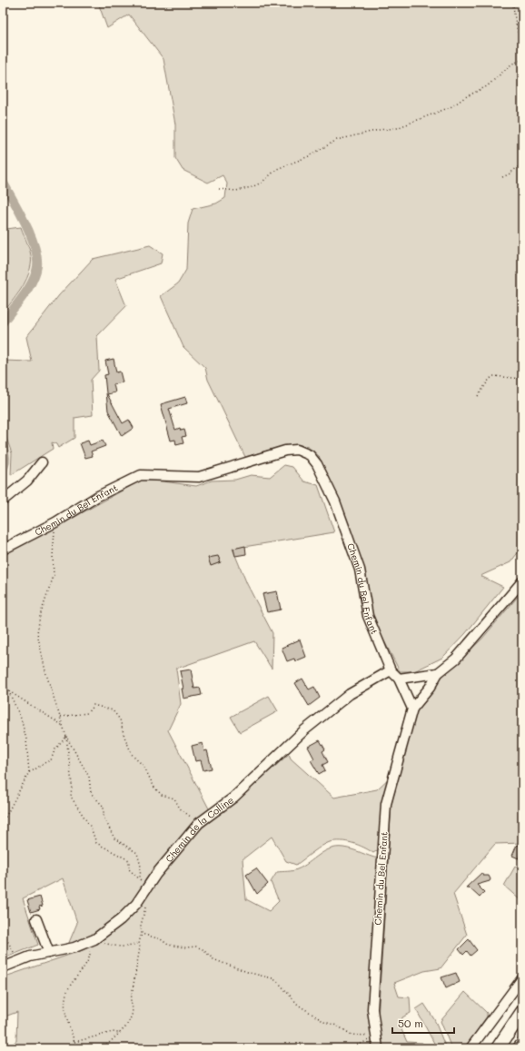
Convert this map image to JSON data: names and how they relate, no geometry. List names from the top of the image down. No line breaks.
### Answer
{"streets":{"street":["Chemin du Bel Enfant","Chemin de la Colline"]},"crossings":[["Chemin du Bel Enfant","Chemin de la Colline"]],"scale_bar":"50 m"}
